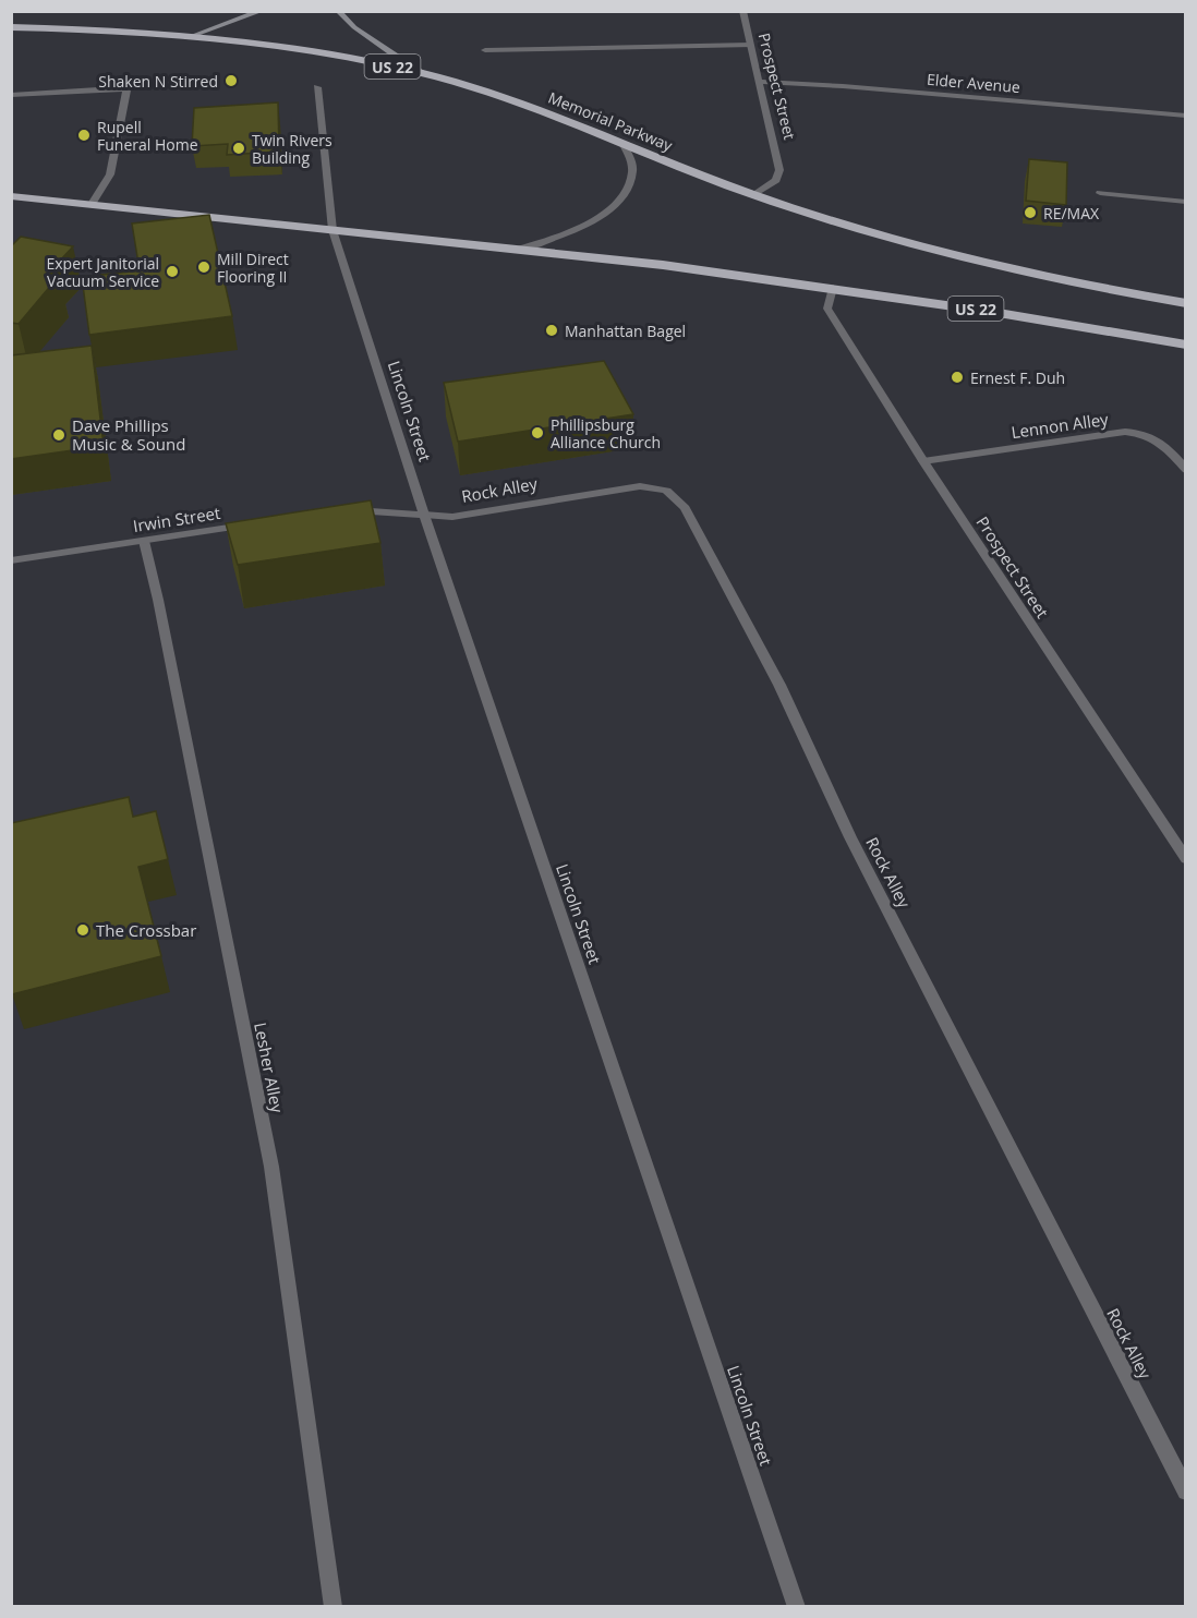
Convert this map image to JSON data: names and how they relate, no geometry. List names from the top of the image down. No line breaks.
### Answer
{"streets":{"highway":["US 22","Memorial Parkway"],"street":["Elder Avenue","Prospect Street","Lincoln Street","Lennon Alley","Rock Alley","Irwin Street","Lesher Alley"]},"crossings":[["US 22","Prospect Street"],["US 22","Lincoln Street"],["Elder Avenue","Prospect Street"],["Prospect Street","Memorial Parkway"],["Prospect Street","Lennon Alley"],["Lincoln Street","Rock Alley"],["Irwin Street","Lesher Alley"]],"places":["Shaken N Stirred","Rupell Funeral Home","Twin Rivers Building","RE/MAX","Mill Direct Flooring II","Expert Janitorial Vacuum Service","Manhattan Bagel","Ernest F. Duh","Phillipsburg Alliance Church","Dave Phillips Music & Sound","The Crossbar"]}
